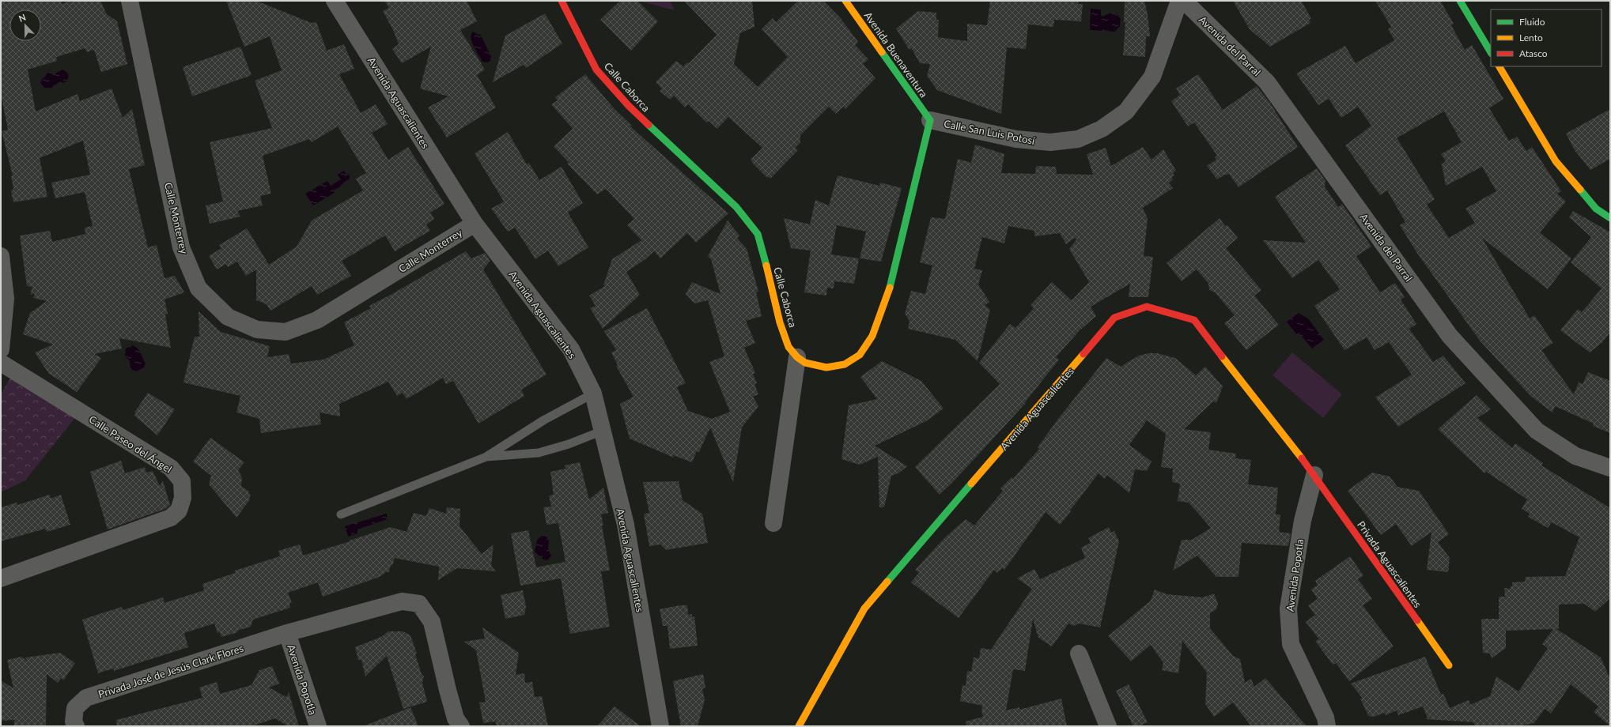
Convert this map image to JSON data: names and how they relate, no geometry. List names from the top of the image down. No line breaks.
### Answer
{"streets":{"street":["Avenida del Parral","Avenida Buenaventura","Calle Caborca","Avenida Aguascalientes","Calle San Luis Potosí","Calle Monterrey","Calle Paseo del Ángel","Privada Aguascalientes","Avenida Popotla","Privada José de Jesús Clark Flores"]},"crossings":[["Avenida Buenaventura","Calle Caborca"],["Avenida Buenaventura","Calle San Luis Potosí"],["Calle Caborca","Calle San Luis Potosí"],["Avenida Aguascalientes","Calle Monterrey"],["Avenida Aguascalientes","Privada Aguascalientes"],["Avenida Aguascalientes","Avenida Popotla"],["Privada Aguascalientes","Avenida Popotla"],["Avenida Popotla","Privada José de Jesús Clark Flores"]],"legend":["Fluido","Lento","Atasco"],"north":"top"}
